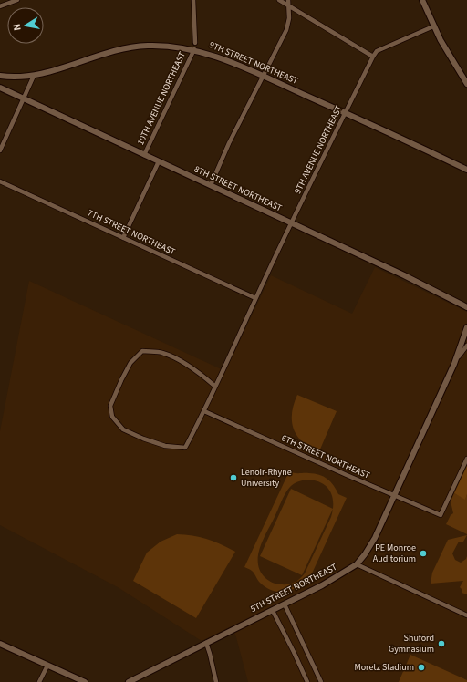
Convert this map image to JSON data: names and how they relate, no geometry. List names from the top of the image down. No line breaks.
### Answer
{"streets":{"main road":["9TH STREET NORTHEAST","8TH STREET NORTHEAST","5TH STREET NORTHEAST"],"street":["10TH AVENUE NORTHEAST","9TH AVENUE NORTHEAST","7TH STREET NORTHEAST","6TH STREET NORTHEAST"]},"crossings":[["9TH STREET NORTHEAST","10TH AVENUE NORTHEAST"],["9TH STREET NORTHEAST","9TH AVENUE NORTHEAST"],["10TH AVENUE NORTHEAST","8TH STREET NORTHEAST"],["9TH AVENUE NORTHEAST","8TH STREET NORTHEAST"],["9TH AVENUE NORTHEAST","7TH STREET NORTHEAST"],["9TH AVENUE NORTHEAST","6TH STREET NORTHEAST"],["6TH STREET NORTHEAST","5TH STREET NORTHEAST"]],"places":["Lenoir-Rhyne University","PE Monroe Auditorium","Shuford Gymnasium","Moretz Stadium"],"north":"left"}
